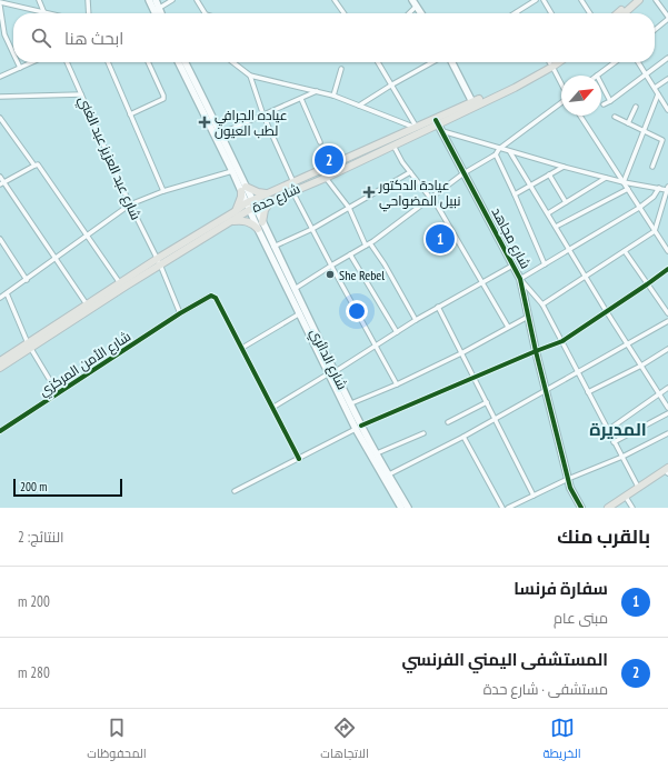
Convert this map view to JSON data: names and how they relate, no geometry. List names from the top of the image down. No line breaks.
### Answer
{"streets":{"main road":["شارع حدة","شارع مجاهد","شارع الدائري"],"street":["شارع عبد العزيز عبد الغني","شارع الأمن المركزي"]},"crossings":[["شارع عبد العزيز عبد الغني","شارع حدة"],["شارع عبد العزيز عبد الغني","شارع الأمن المركزي"],["شارع حدة","شارع مجاهد"],["شارع حدة","شارع الدائري"]],"districts":["المديرة"],"places":{"health":["عياده الجرافي لطب العيون","عيادة الدكتور نبيل المضواحي"],"other":["She Rebel"]},"scale_bar":"200 m","north":"top right","page":{"search":"ابحث هنا","pins":["2","1"],"scale":"200 m","heading":["بالقرب منك","النتائج: 2"],"list":[{"mark":"1","name":"سفارة فرنسا","note":"مبنى عام","value":"200 m"},{"mark":"2","name":"المستشفى اليمني الفرنسي","note":"مستشفى · شارع حدة","value":"280 m"}],"nav":["الخريطة","الاتجاهات","المحفوظات"]}}
